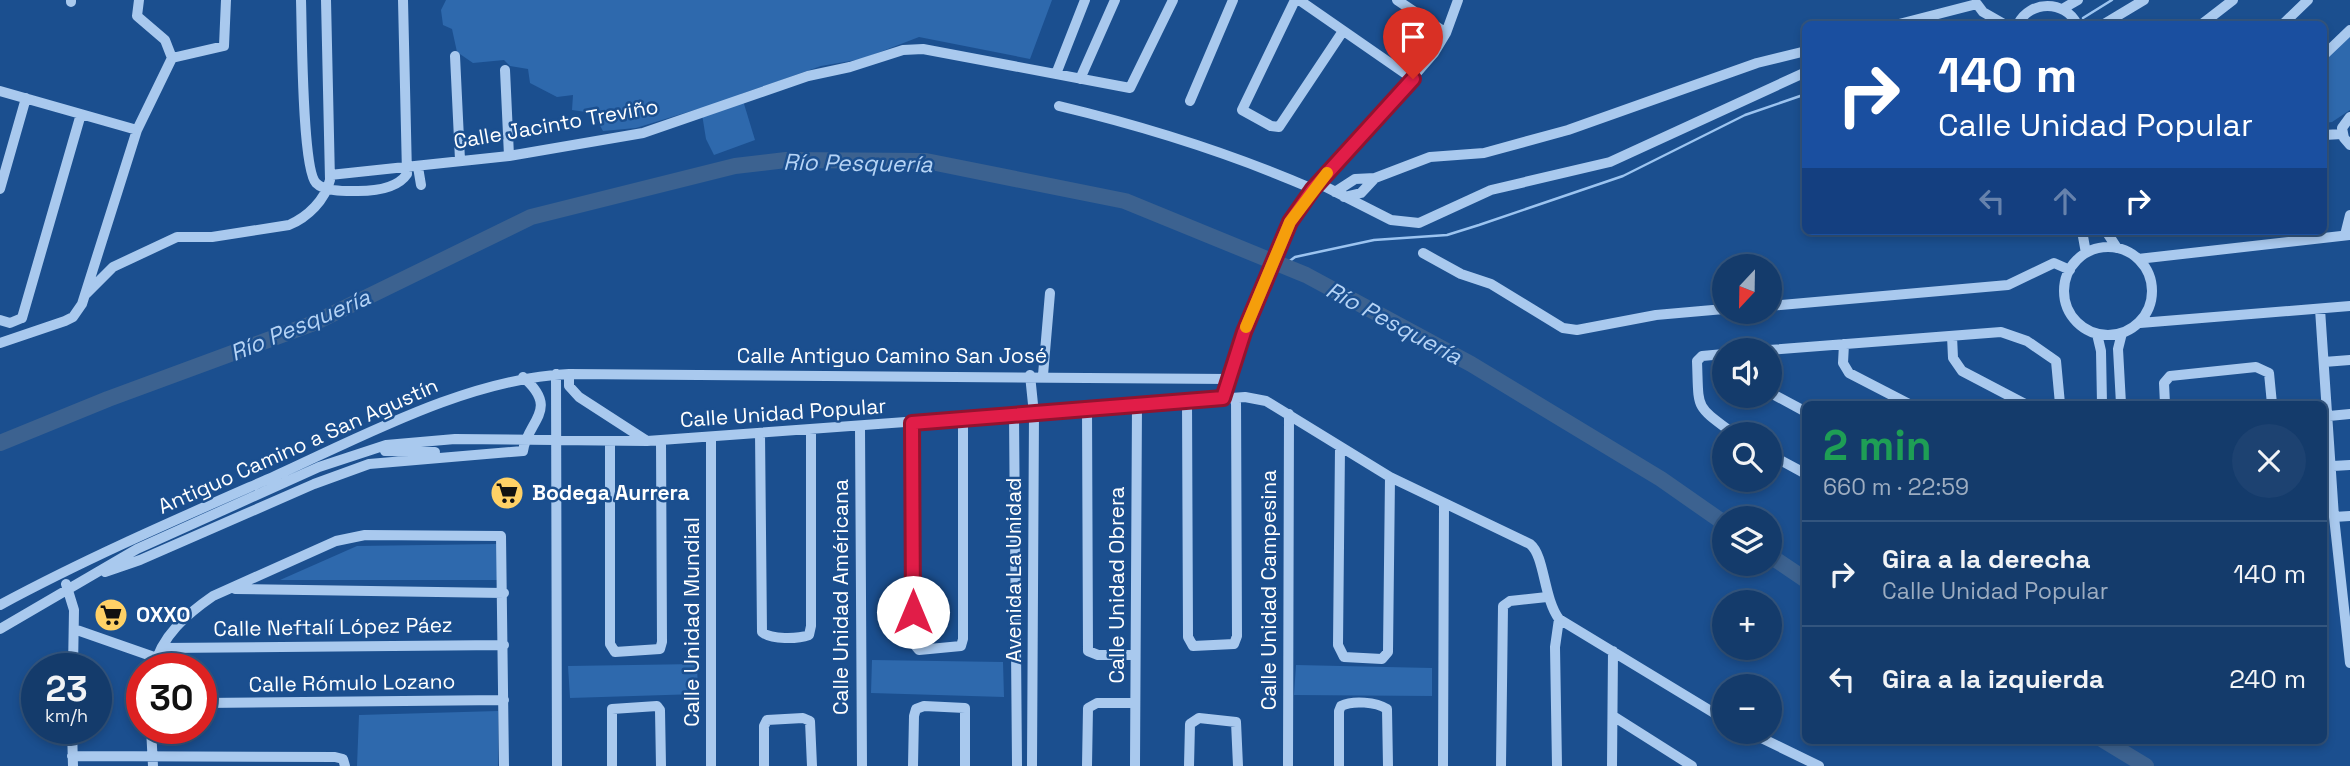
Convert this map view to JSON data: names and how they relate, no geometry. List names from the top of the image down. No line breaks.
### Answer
{"streets":{"street":["Calle Jacinto Treviño","Calle Antiguo Camino San José","Calle Unidad Popular","Antiguo Camino a San Agustín","Avenida La Unidad","Calle Unidad Obrera","Calle Unidad Campesina","Calle Unidad Américana","Calle Unidad Mundial","Calle Neftalí López Páez","Calle Rómulo Lozano"]},"crossings":[["Calle Antiguo Camino San José","Antiguo Camino a San Agustín"],["Calle Antiguo Camino San José","Avenida La Unidad"],["Calle Unidad Popular","Antiguo Camino a San Agustín"],["Calle Unidad Popular","Avenida La Unidad"],["Calle Unidad Popular","Calle Unidad Obrera"],["Calle Unidad Popular","Calle Unidad Campesina"],["Calle Unidad Popular","Calle Unidad Américana"],["Calle Unidad Popular","Calle Unidad Mundial"]],"water":["Río Pesquería"],"places":{"supermarket":["Bodega Aurrera","OXXO"]},"north":"bottom","page":{"turn":["140 m","Calle Unidad Popular"],"map_buttons":["+","−"],"heading":["2 min","660 m · 22:59"],"list":[{"name":"Gira a la derecha","note":"Calle Unidad Popular","value":"140 m"},{"name":"Gira a la izquierda","value":"240 m"}],"speed":"23 km/h","limit":"30"}}
